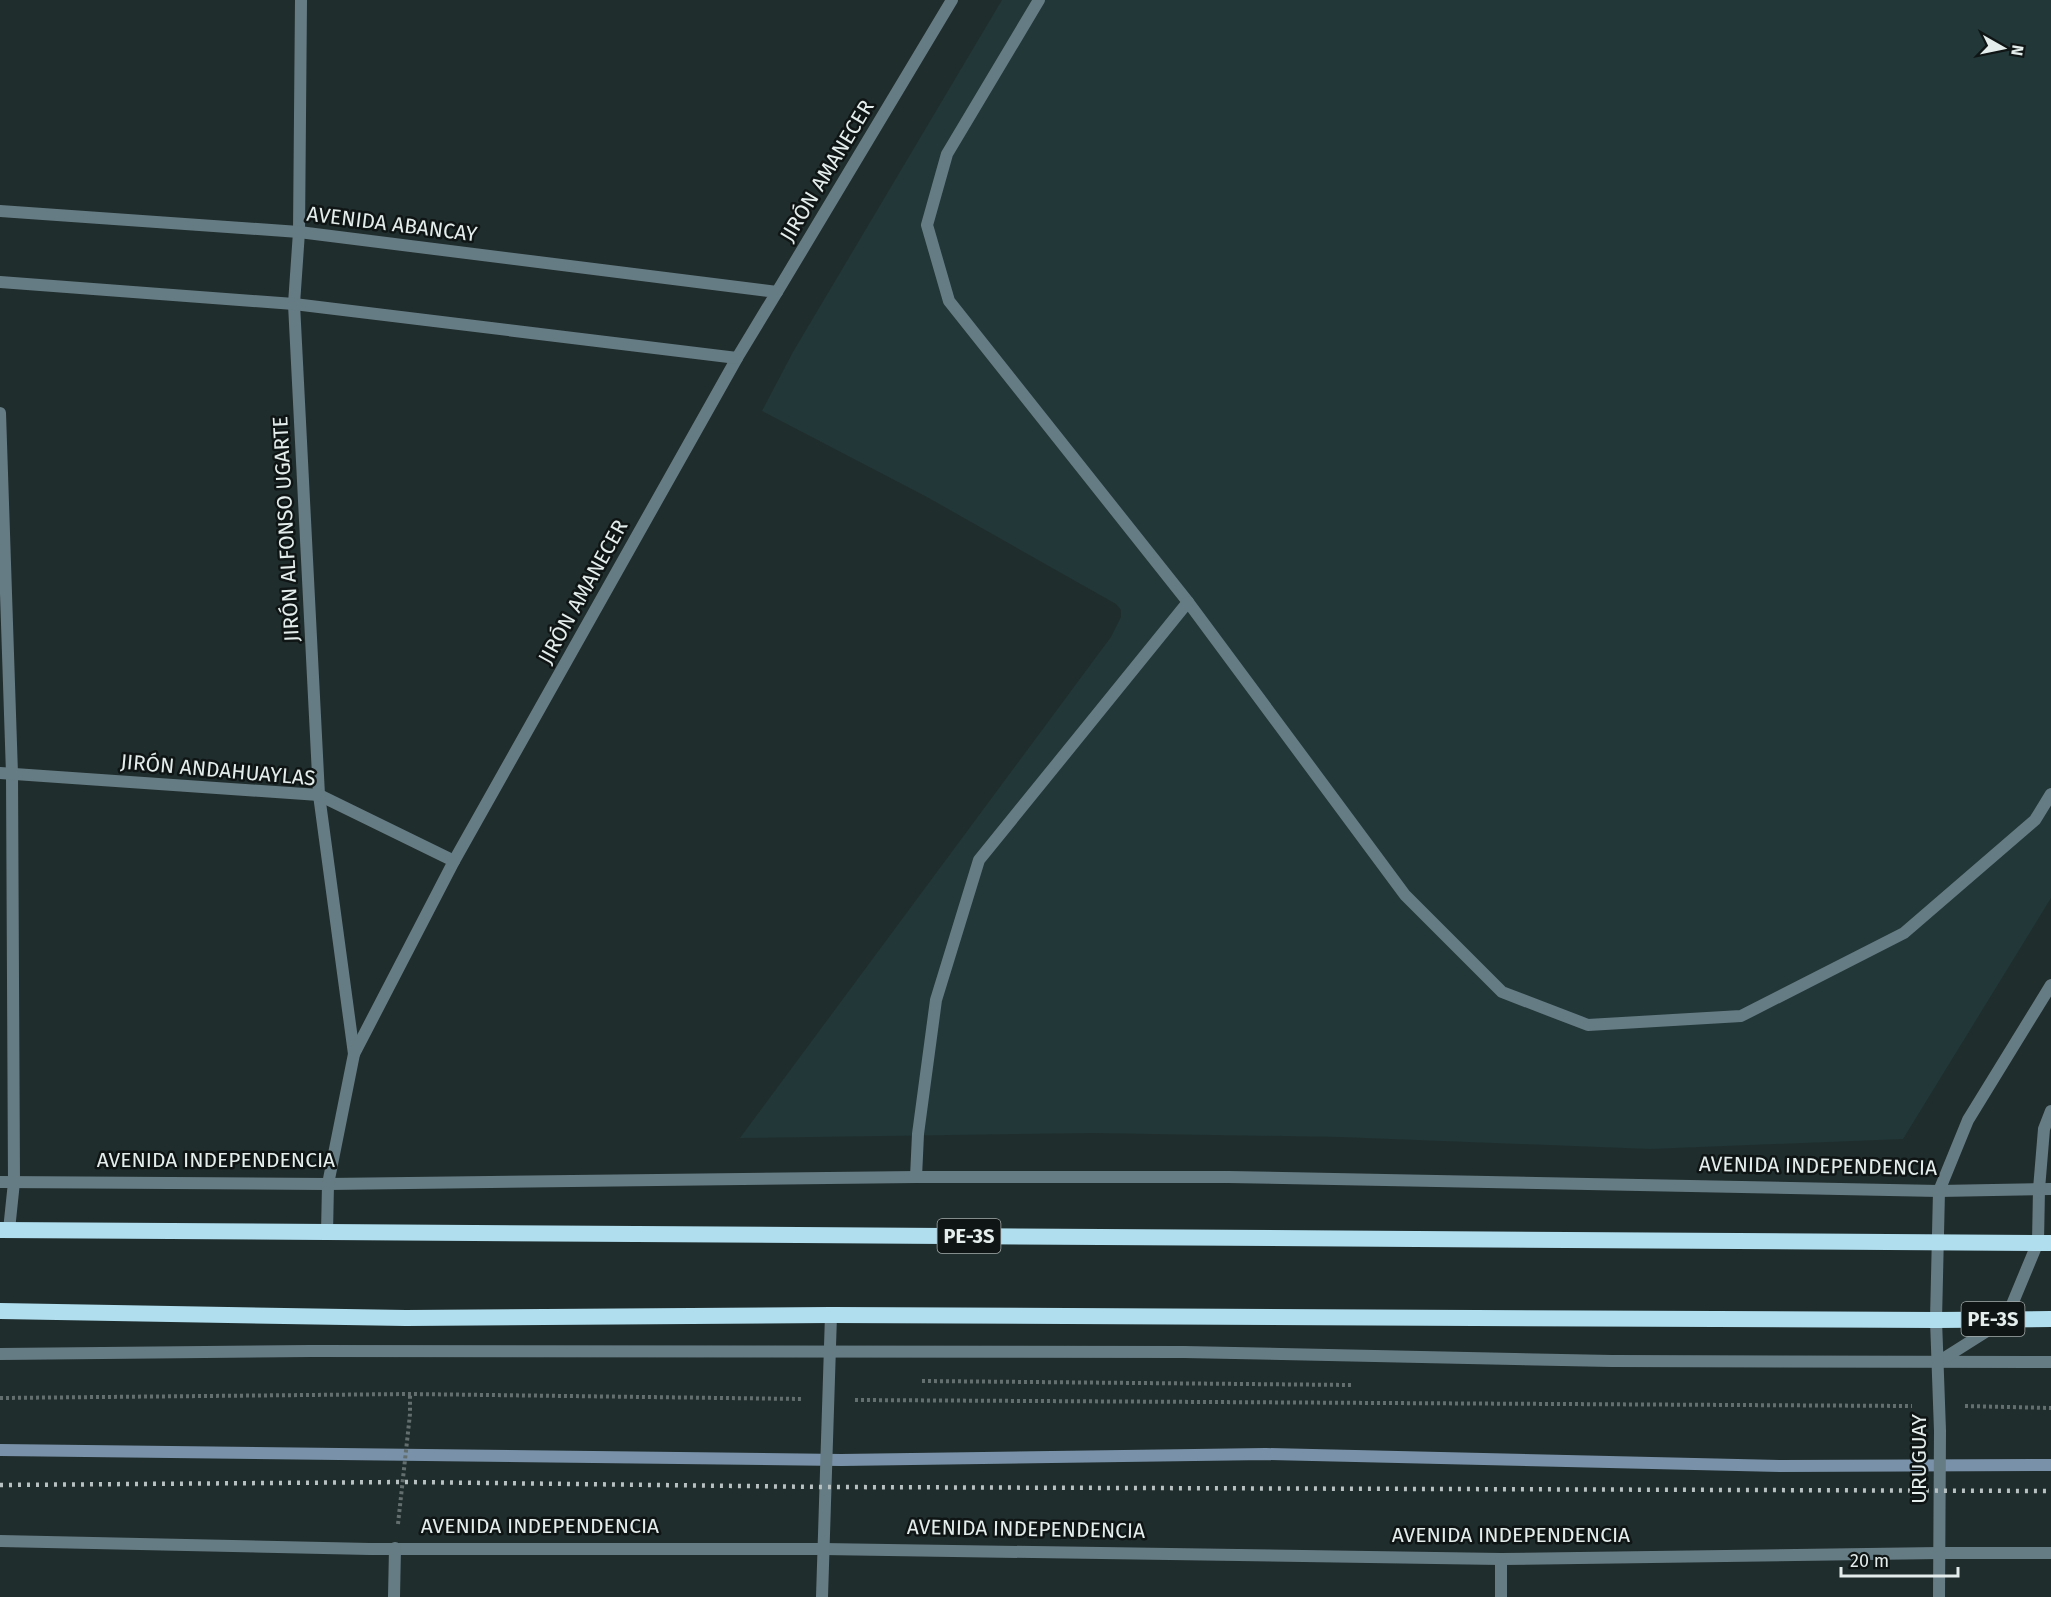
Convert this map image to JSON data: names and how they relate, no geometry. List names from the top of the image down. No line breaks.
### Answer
{"streets":{"highway":["PE-3S"],"street":["JIRÓN AMANECER","AVENIDA ABANCAY","JIRÓN ALFONSO UGARTE","JIRÓN ANDAHUAYLAS","AVENIDA INDEPENDENCIA","URUGUAY"]},"crossings":[["JIRÓN AMANECER","AVENIDA ABANCAY"],["JIRÓN AMANECER","JIRÓN ALFONSO UGARTE"],["JIRÓN AMANECER","JIRÓN ANDAHUAYLAS"],["JIRÓN AMANECER","AVENIDA INDEPENDENCIA"],["JIRÓN AMANECER","PE-3S"],["AVENIDA ABANCAY","JIRÓN ALFONSO UGARTE"],["JIRÓN ALFONSO UGARTE","JIRÓN ANDAHUAYLAS"],["AVENIDA INDEPENDENCIA","URUGUAY"],["PE-3S","URUGUAY"]],"scale_bar":"20 m","north":"right"}
